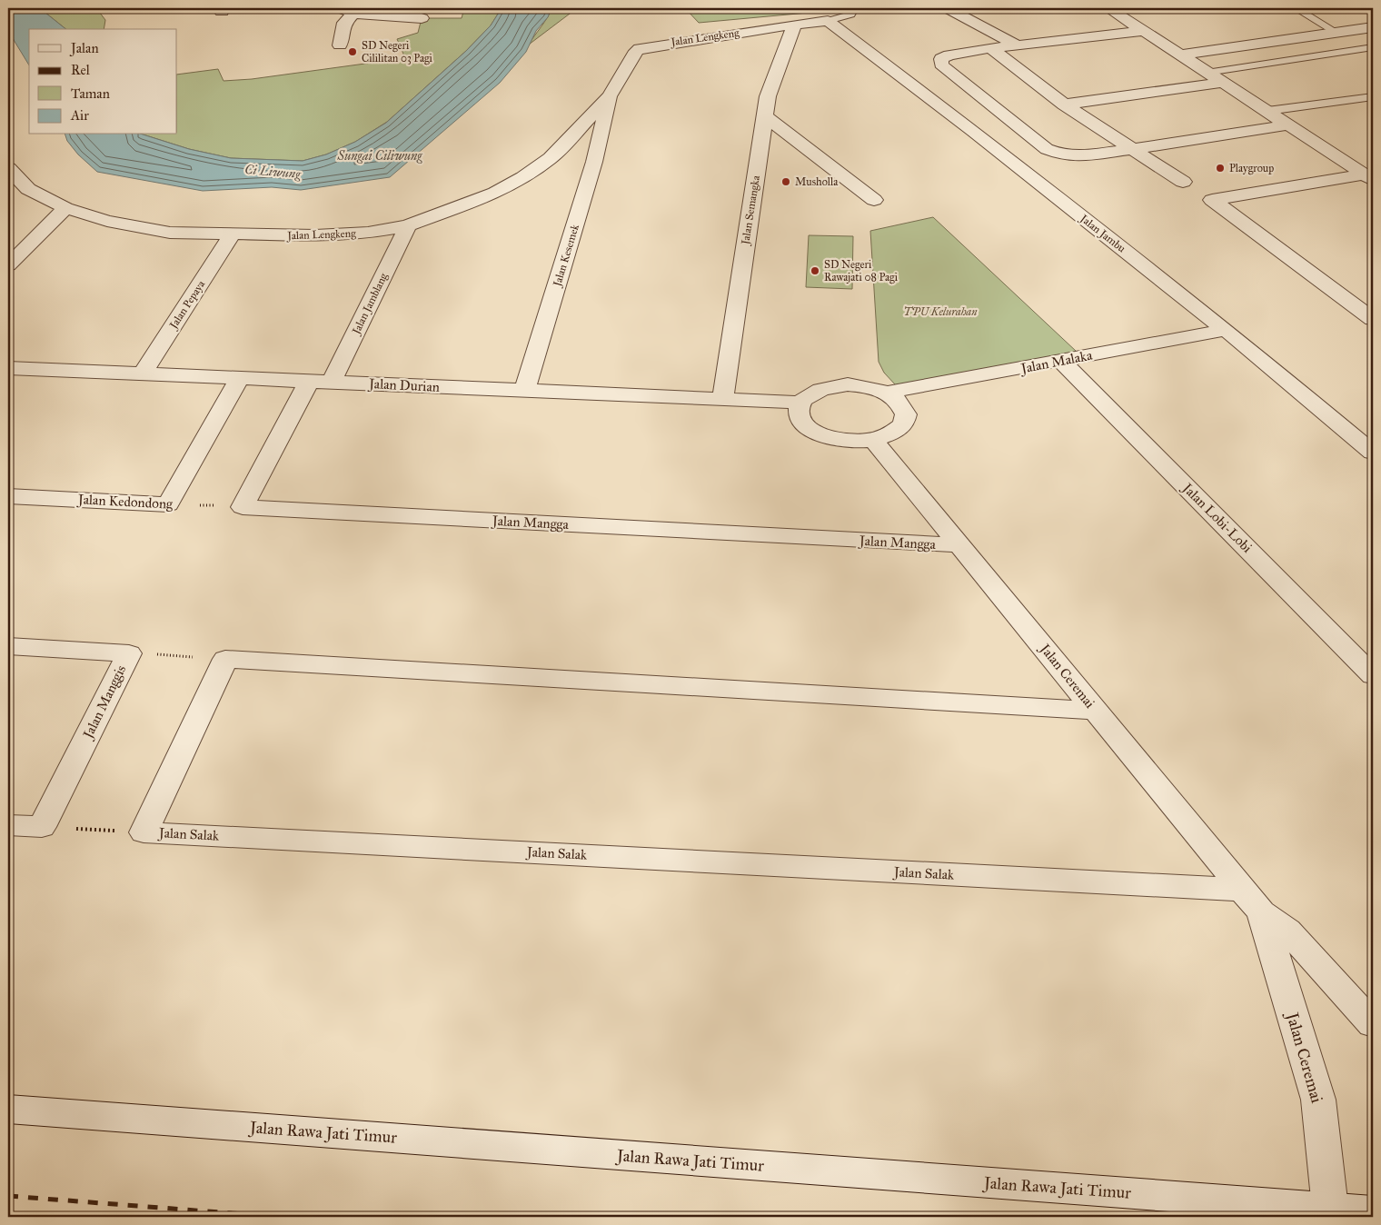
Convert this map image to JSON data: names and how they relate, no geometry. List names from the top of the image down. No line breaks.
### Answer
{"streets":{"street":["Jalan Lengkeng","Jalan Semangka","Jalan Jambu","Jalan Kesemek","Jalan Jamblang","Jalan Pepaya","Jalan Malaka","Jalan Durian","Jalan Kedondong","Jalan Lobi-Lobi","Jalan Mangga","Jalan Ceremai","Jalan Manggis","Jalan Salak","Jalan Rawa Jati Timur"]},"crossings":[["Jalan Lengkeng","Jalan Semangka"],["Jalan Lengkeng","Jalan Jambu"],["Jalan Lengkeng","Jalan Kesemek"],["Jalan Lengkeng","Jalan Jamblang"],["Jalan Lengkeng","Jalan Pepaya"],["Jalan Semangka","Jalan Durian"],["Jalan Jambu","Jalan Malaka"],["Jalan Kesemek","Jalan Durian"],["Jalan Jamblang","Jalan Durian"],["Jalan Pepaya","Jalan Durian"],["Jalan Malaka","Jalan Lobi-Lobi"],["Jalan Kedondong","Jalan Mangga"],["Jalan Mangga","Jalan Ceremai"],["Jalan Ceremai","Jalan Salak"],["Jalan Ceremai","Jalan Rawa Jati Timur"]],"water":["Sungai Ciliwung","Ci Liwung"],"parks":["TPU Kelurahan"],"places":["SD Negeri Cililitan 03 Pagi","Playgroup","Musholla","SD Negeri Rawajati 08 Pagi"],"legend":["Jalan","Rel","Taman","Air"]}
